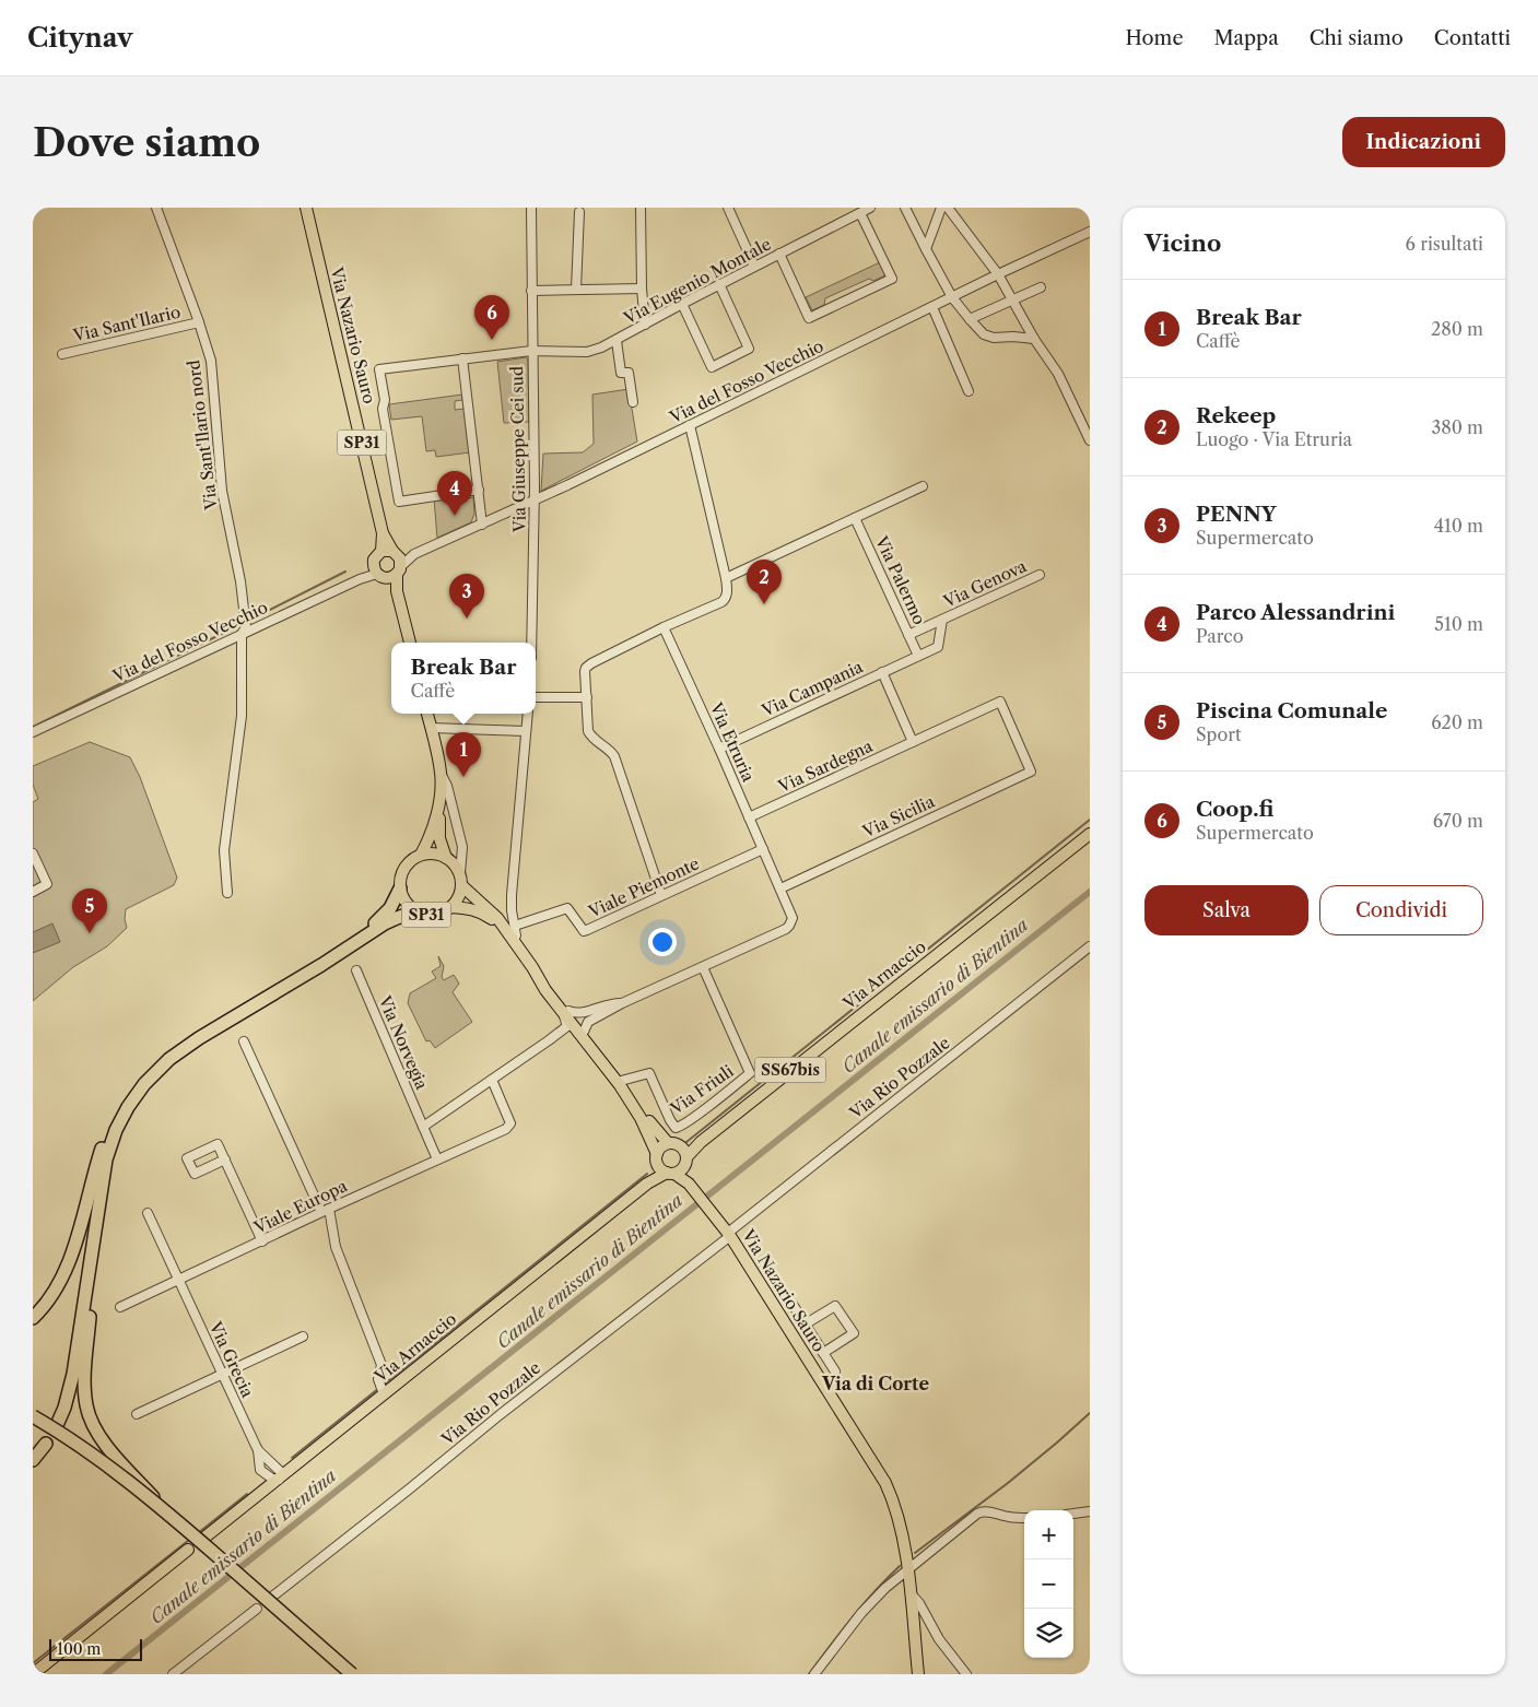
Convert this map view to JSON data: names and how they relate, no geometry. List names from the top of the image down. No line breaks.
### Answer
{"streets":{"main road":["Via Nazario Sauro","SP31","Via Arnaccio","SS67bis"],"street":["Via Eugenio Montale","Via Sant'Ilario","Via del Fosso Vecchio","Via Sant'Ilario nord","Via Giuseppe Cei sud","Via Palermo","Via Genova","Via Campania","Via Etruria","Via Sardegna","Via Sicilia","Viale Piemonte","Via Norvegia","Via Rio Pozzale","Via Friuli","Viale Europa","Via Grecia"]},"crossings":[["Via Eugenio Montale","Via Giuseppe Cei sud"],["Via Sant'Ilario","Via Sant'Ilario nord"],["Via Nazario Sauro","Via del Fosso Vecchio"],["Via Nazario Sauro","SP31"],["Via Nazario Sauro","Via Arnaccio"],["Via Nazario Sauro","SS67bis"],["Via Nazario Sauro","Via Rio Pozzale"],["Via del Fosso Vecchio","Via Sant'Ilario nord"],["Via del Fosso Vecchio","Via Giuseppe Cei sud"],["SP31","Via Etruria"],["SP31","Via Arnaccio"],["SP31","SS67bis"],["SP31","Via Friuli"],["Via Palermo","Via Genova"],["Via Palermo","Via Campania"],["Via Genova","Via Campania"],["Via Campania","Via Etruria"],["Via Etruria","Via Sardegna"],["Via Etruria","Via Sicilia"],["Via Etruria","Viale Piemonte"],["Via Etruria","Via Friuli"],["Via Sardegna","Via Sicilia"],["Via Arnaccio","SS67bis"],["Via Arnaccio","Via Grecia"],["Viale Europa","Via Grecia"]],"districts":["Via di Corte"],"water":["Canale emissario di Bientina"],"scale_bar":"100 m","page":{"header":"Citynav","nav":["Home","Mappa","Chi siamo","Contatti"],"buttons":["Indicazioni",["Salva","Condividi"]],"title":"Dove siamo","heading":["Vicino","6 risultati"],"list":[{"mark":"1","name":"Break Bar","note":"Caffè","value":"280 m"},{"mark":"2","name":"Rekeep","note":"Luogo · Via Etruria","value":"380 m"},{"mark":"3","name":"PENNY","note":"Supermercato","value":"410 m"},{"mark":"4","name":"Parco Alessandrini","note":"Parco","value":"510 m"},{"mark":"5","name":"Piscina Comunale","note":"Sport","value":"620 m"},{"mark":"6","name":"Coop.fi","note":"Supermercato","value":"670 m"}],"pins":["6","4","2","3","1","5"],"popup":["Break Bar","Caffè"],"map_buttons":["+","−"],"scale":"100 m"}}
